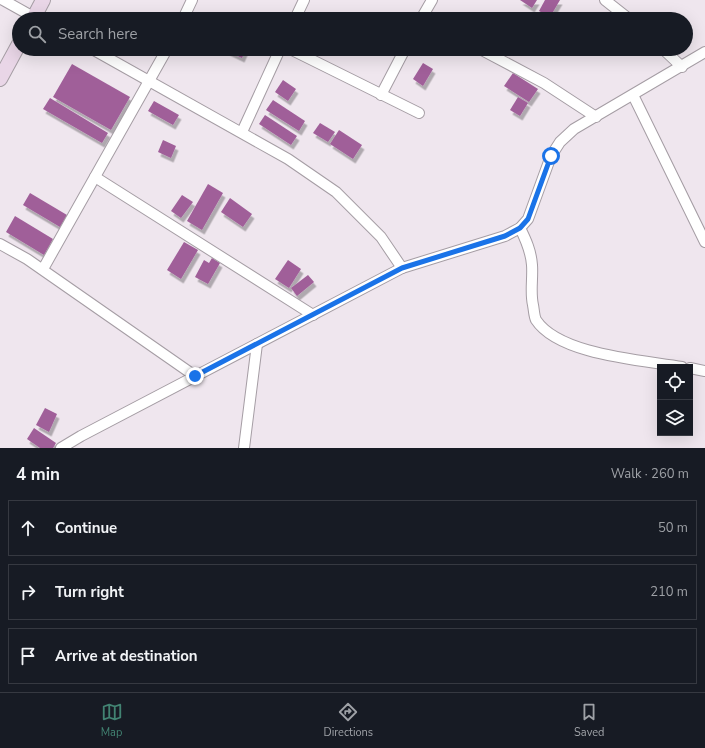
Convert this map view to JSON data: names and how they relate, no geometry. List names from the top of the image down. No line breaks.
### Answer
{"page":{"search":"Search here","heading":["4 min","Walk · 260 m"],"list":[["Continue","50 m"],["Turn right","210 m"],"Arrive at destination"],"nav":["Map","Directions","Saved"]}}
